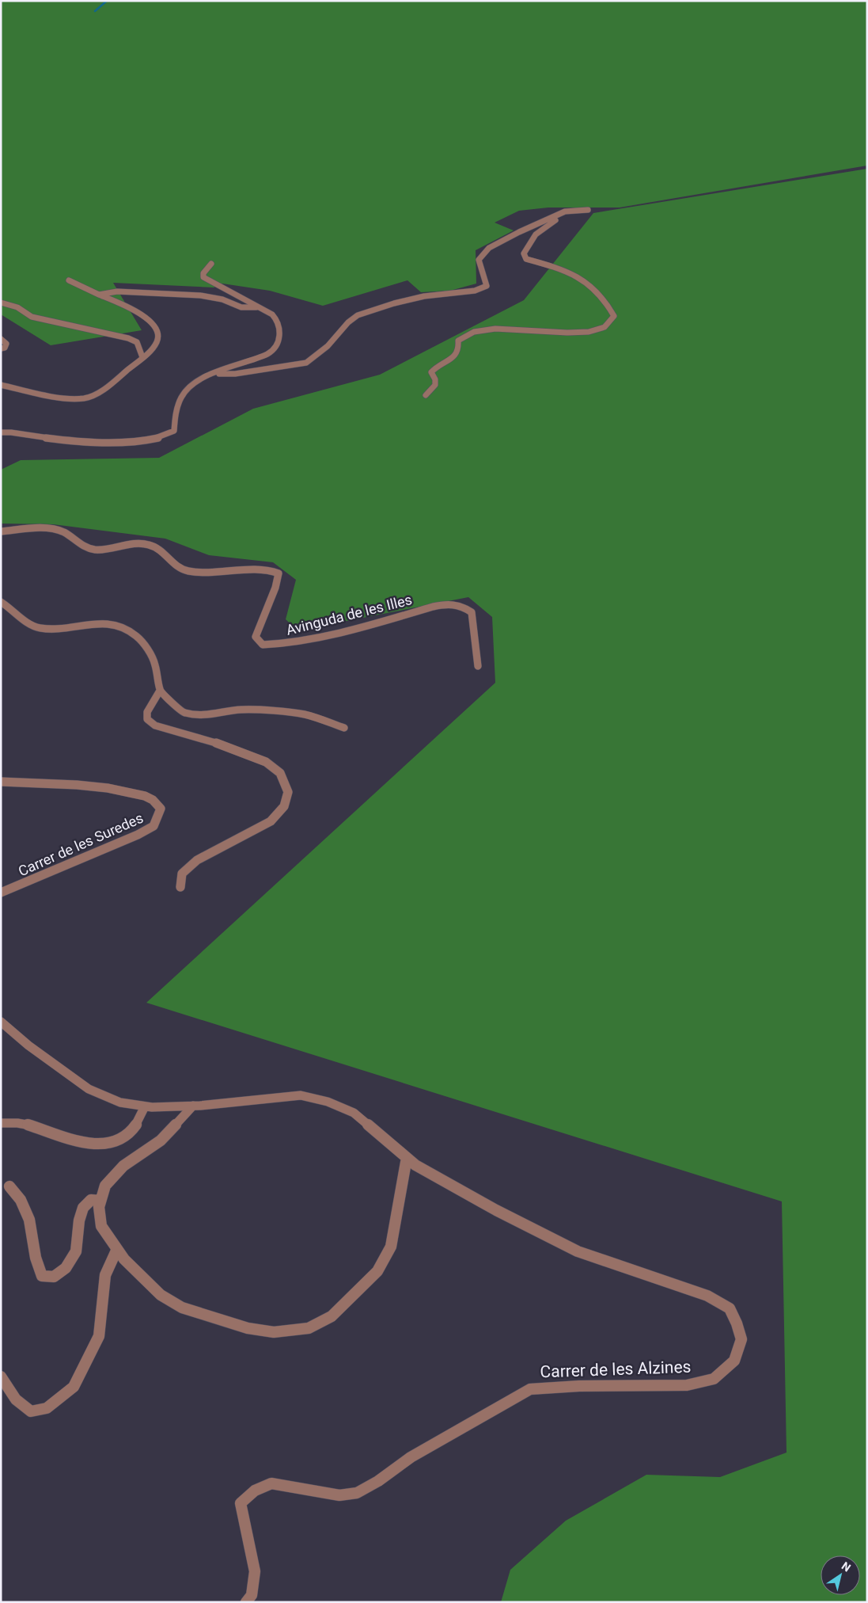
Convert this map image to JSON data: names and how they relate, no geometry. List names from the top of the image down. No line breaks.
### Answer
{"streets":{"street":["Avinguda de les Illes","Carrer de les Suredes","Carrer de les Alzines"]},"north":"top right"}
